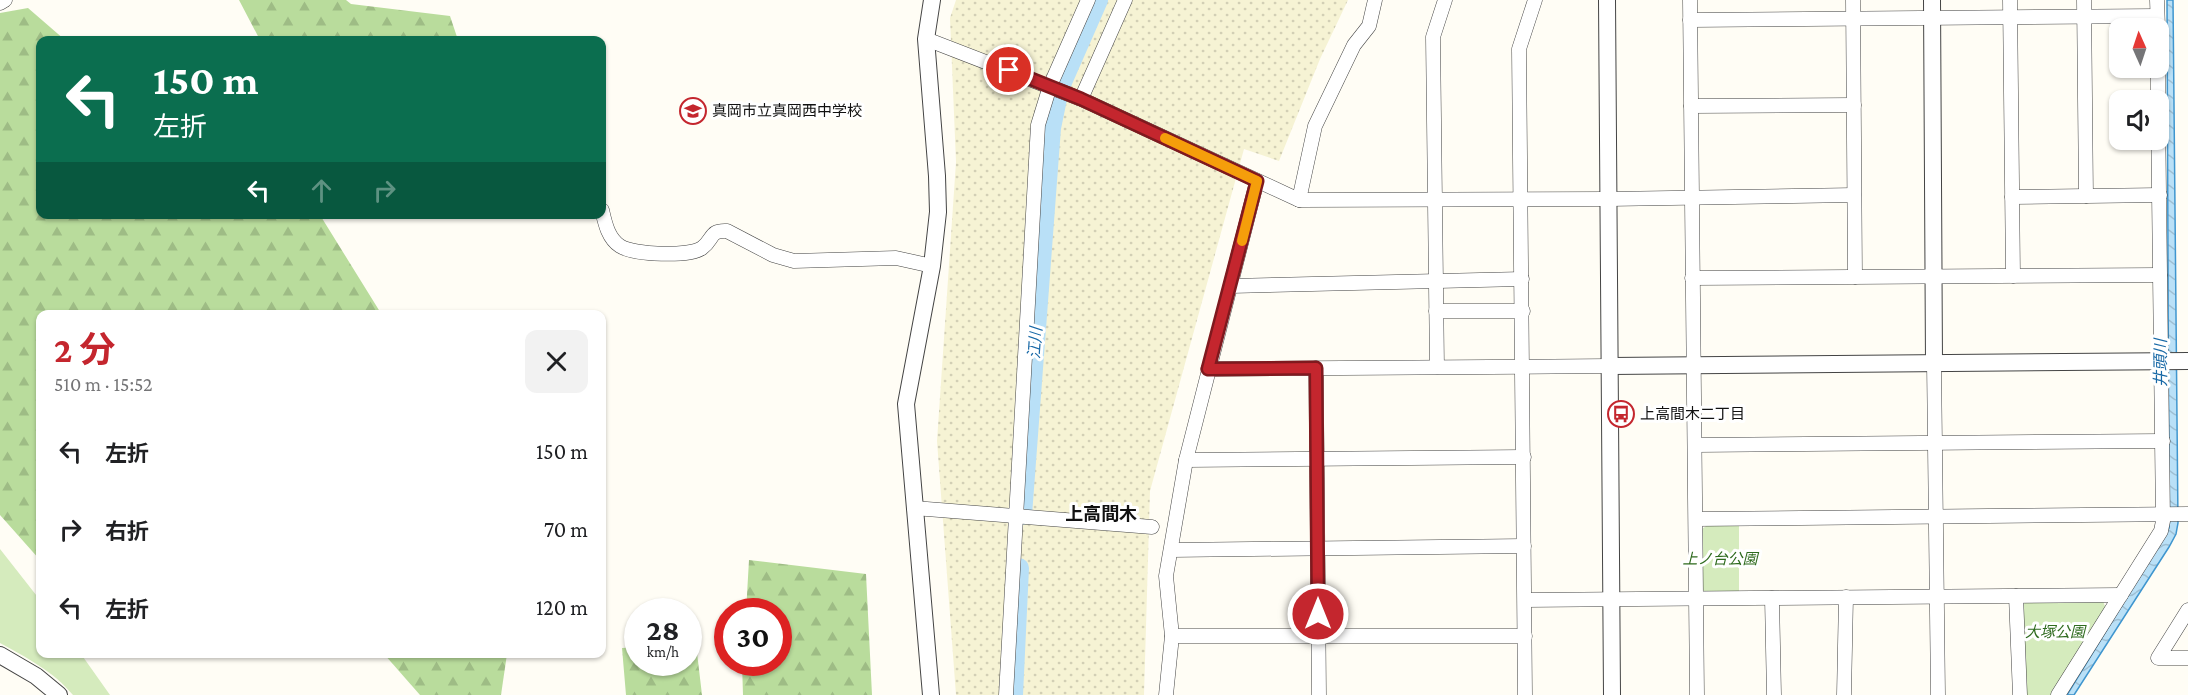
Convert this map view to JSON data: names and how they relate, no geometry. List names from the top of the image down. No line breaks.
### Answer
{"districts":["上高間木"],"water":["江川","井頭川"],"parks":["上ノ台公園","大塚公園"],"places":{"school or university":["真岡市立真岡西中学校"],"bus stop":["上高間木二丁目"]},"north":"top","page":{"turn":["150 m","左折"],"heading":["2 分","510 m · 15:52"],"list":[{"name":"左折","value":"150 m"},{"name":"右折","value":"70 m"},{"name":"左折","value":"120 m"}],"speed":"28 km/h","limit":"30"}}
